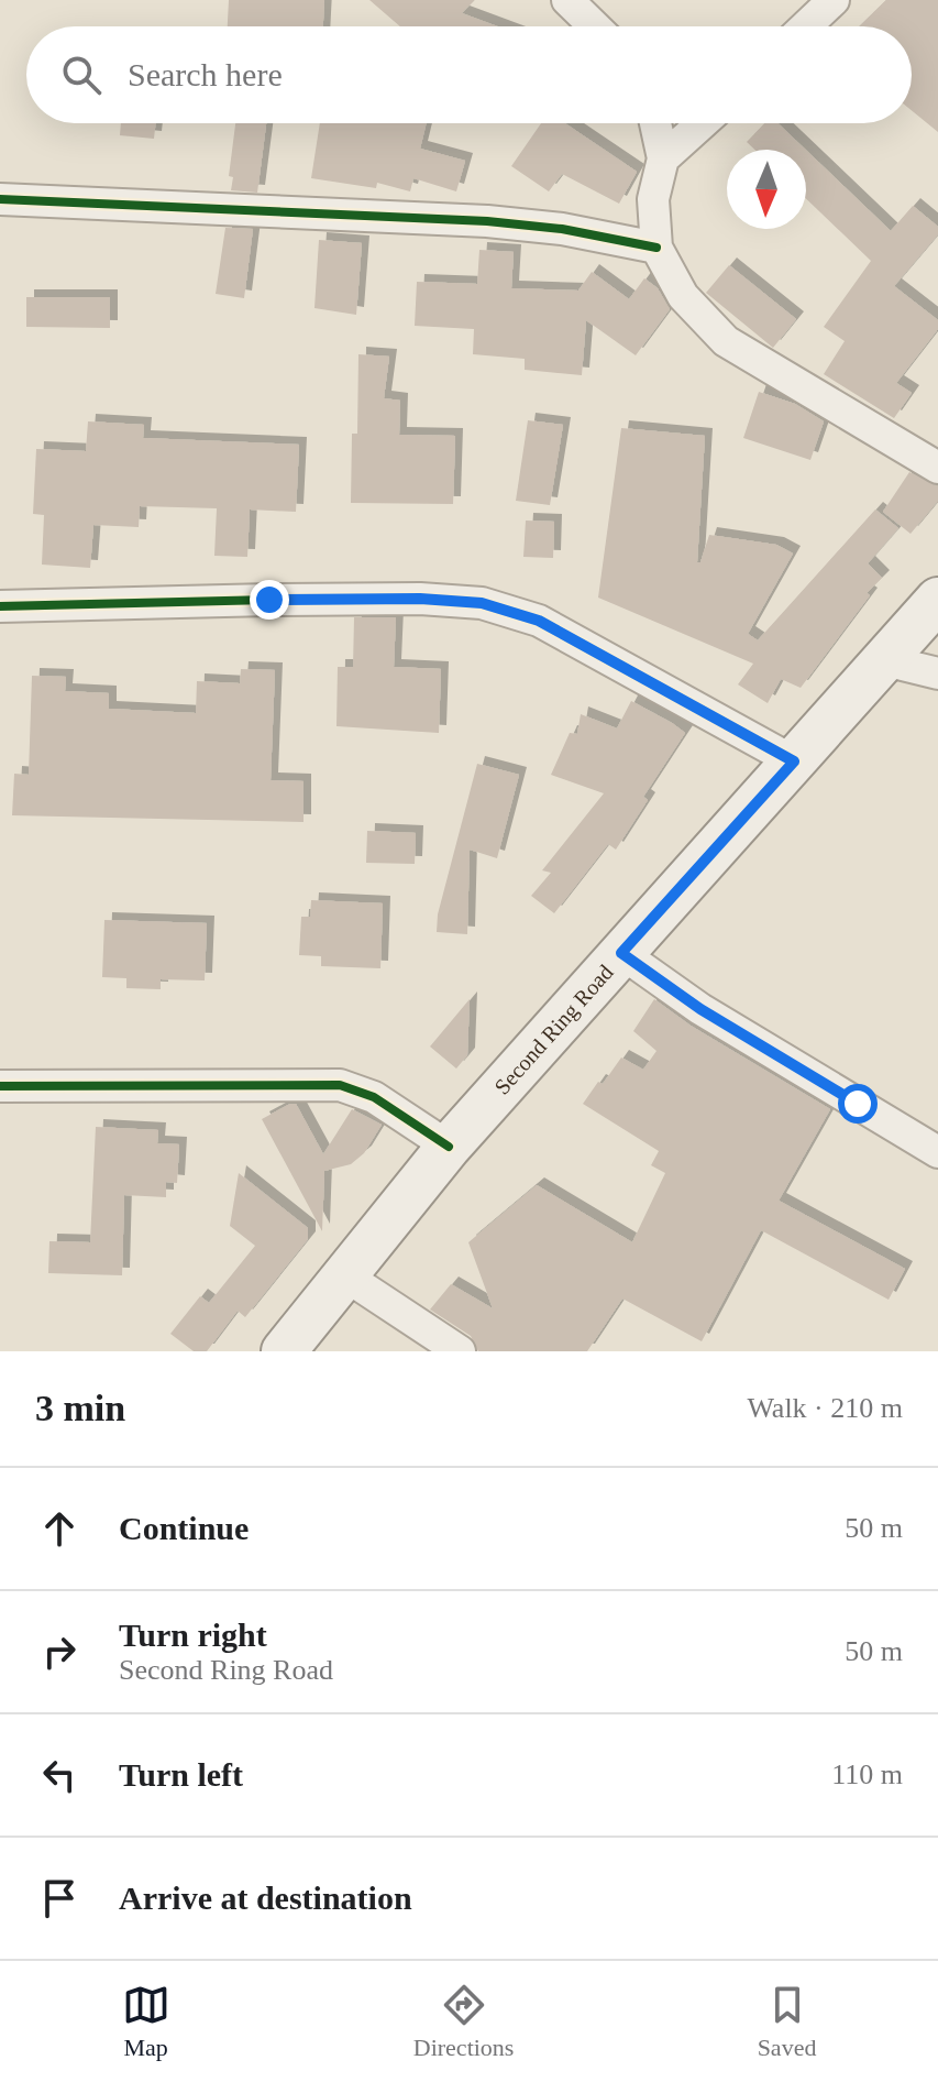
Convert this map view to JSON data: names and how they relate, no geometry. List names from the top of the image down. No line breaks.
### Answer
{"streets":{"main road":["Second Ring Road"]},"north":"bottom","page":{"search":"Search here","heading":["3 min","Walk · 210 m"],"list":[["Continue","50 m"],["Turn right","Second Ring Road","50 m"],["Turn left","110 m"],"Arrive at destination"],"nav":["Map","Directions","Saved"]}}
